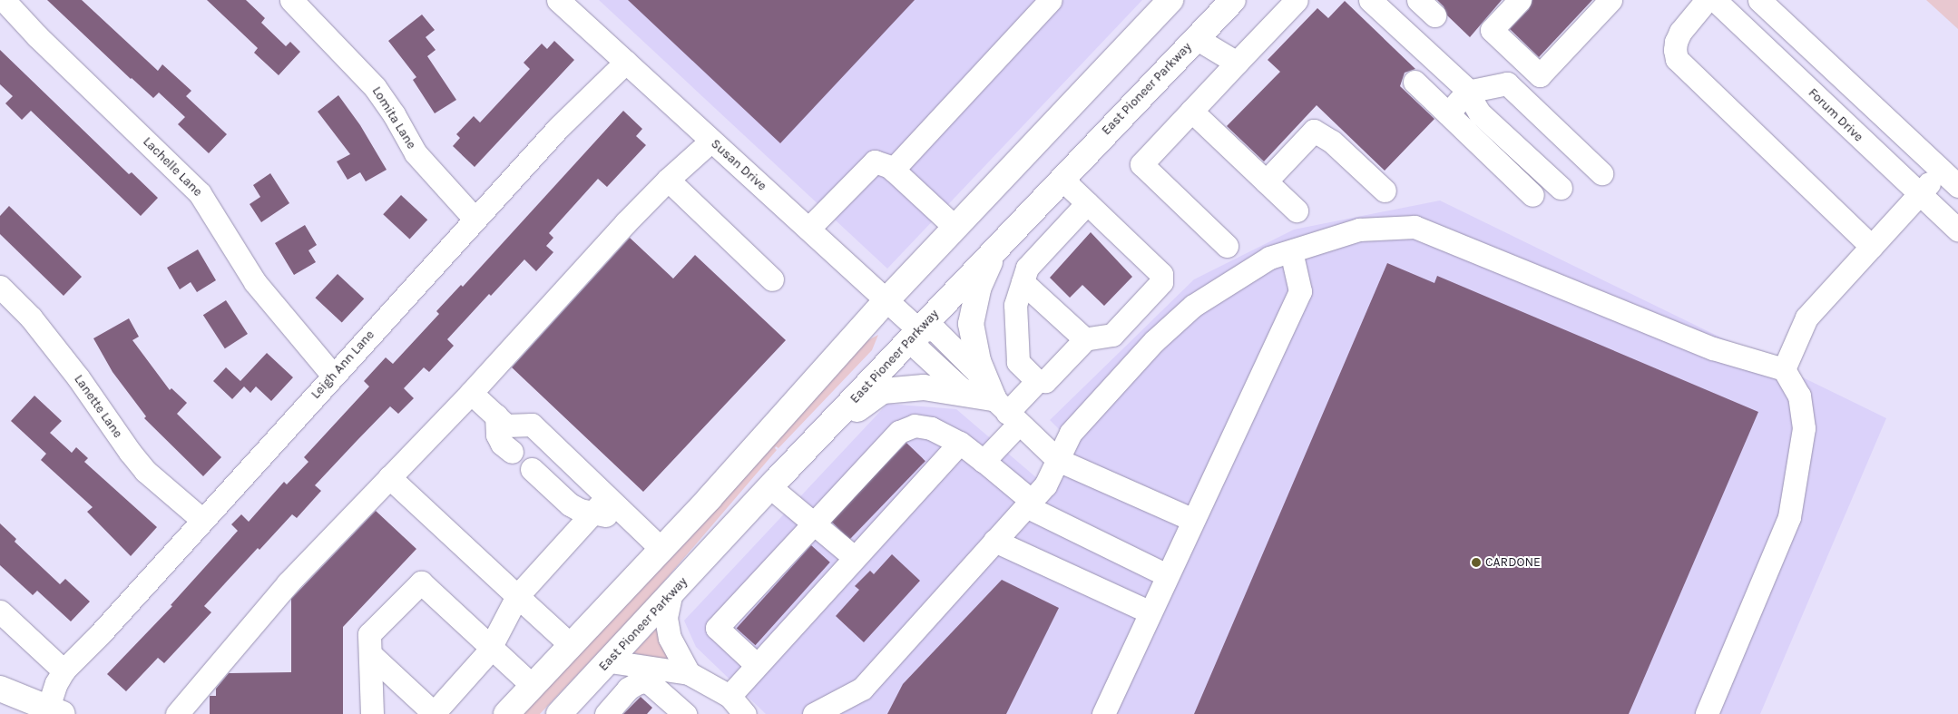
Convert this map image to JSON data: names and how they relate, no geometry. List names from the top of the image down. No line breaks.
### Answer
{"streets":{"main road":["East Pioneer Parkway"],"street":["Forum Drive","Lomita Lane","Susan Drive","Lachelle Lane","Leigh Ann Lane","Lanette Lane"]},"crossings":[["East Pioneer Parkway","Susan Drive"],["Lomita Lane","Leigh Ann Lane"],["Susan Drive","Leigh Ann Lane"],["Lachelle Lane","Leigh Ann Lane"],["Leigh Ann Lane","Lanette Lane"]],"places":["CARDONE"]}
